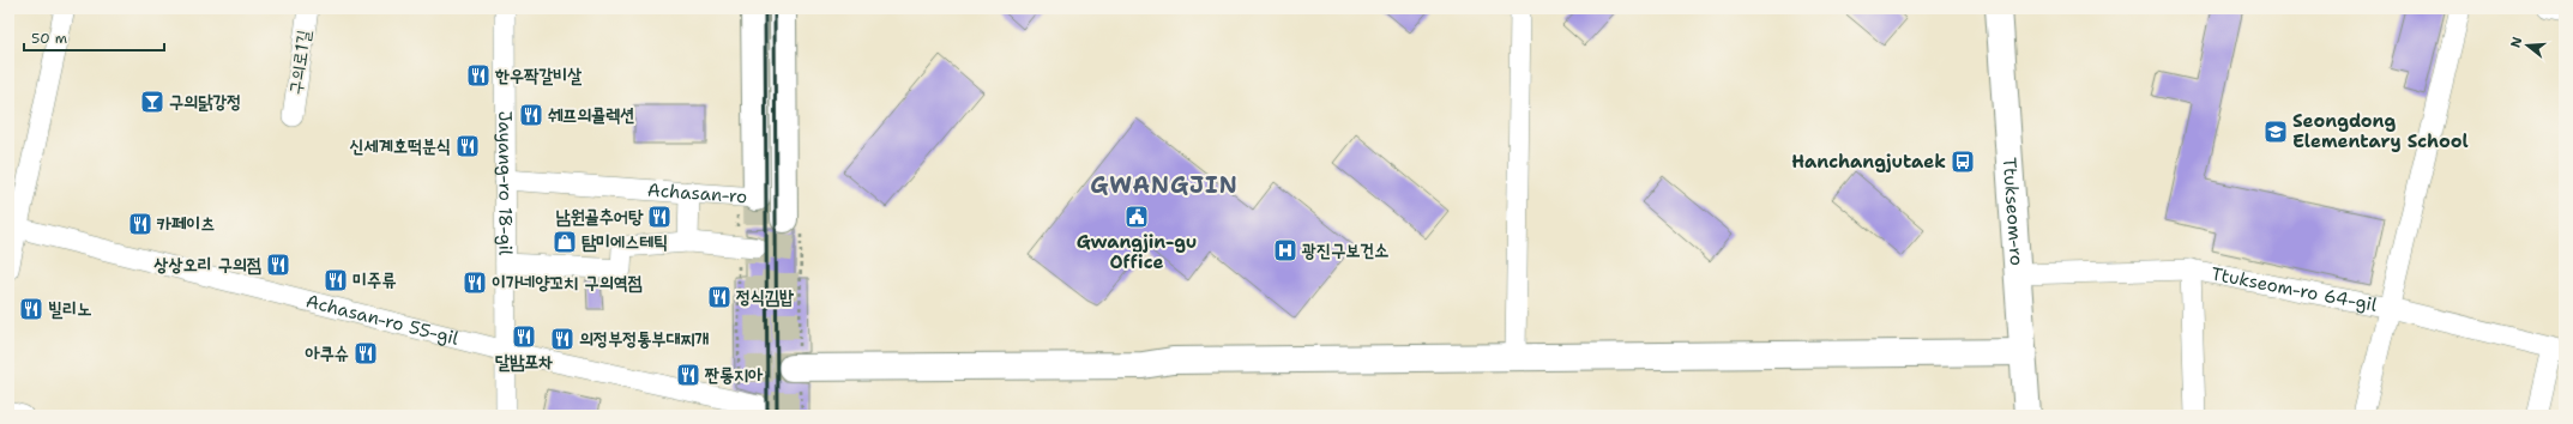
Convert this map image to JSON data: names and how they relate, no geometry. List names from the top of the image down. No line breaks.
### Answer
{"streets":{"street":["구의로1길","Jayang-ro 18-gil","Achasan-ro","Ttukseom-ro","Ttukseom-ro 64-gil","Achasan-ro 55-gil"]},"crossings":[["Jayang-ro 18-gil","Achasan-ro"],["Jayang-ro 18-gil","Achasan-ro 55-gil"],["Ttukseom-ro","Ttukseom-ro 64-gil"]],"districts":["GWANGJIN"],"places":{"restaurant":["한우짝갈비살","쉐프의콜렉션","신세계호떡분식","남원골추어탕","카페이츠","상상오리 구의점","미주류","이가네양꼬치 구의역점","정식김밥","빌리노","달밤포차","의정부정통부대찌개","아쿠슈","짠롱지아"],"bar":["구의닭강정"],"school or university":["Seongdong Elementary School"],"bus stop":["Hanchangjutaek"],"public building":["Gwangjin-gu Office"],"shop":["탐미에스테틱"],"hospital":["광진구보건소"]},"scale_bar":"50 m","north":"left"}
